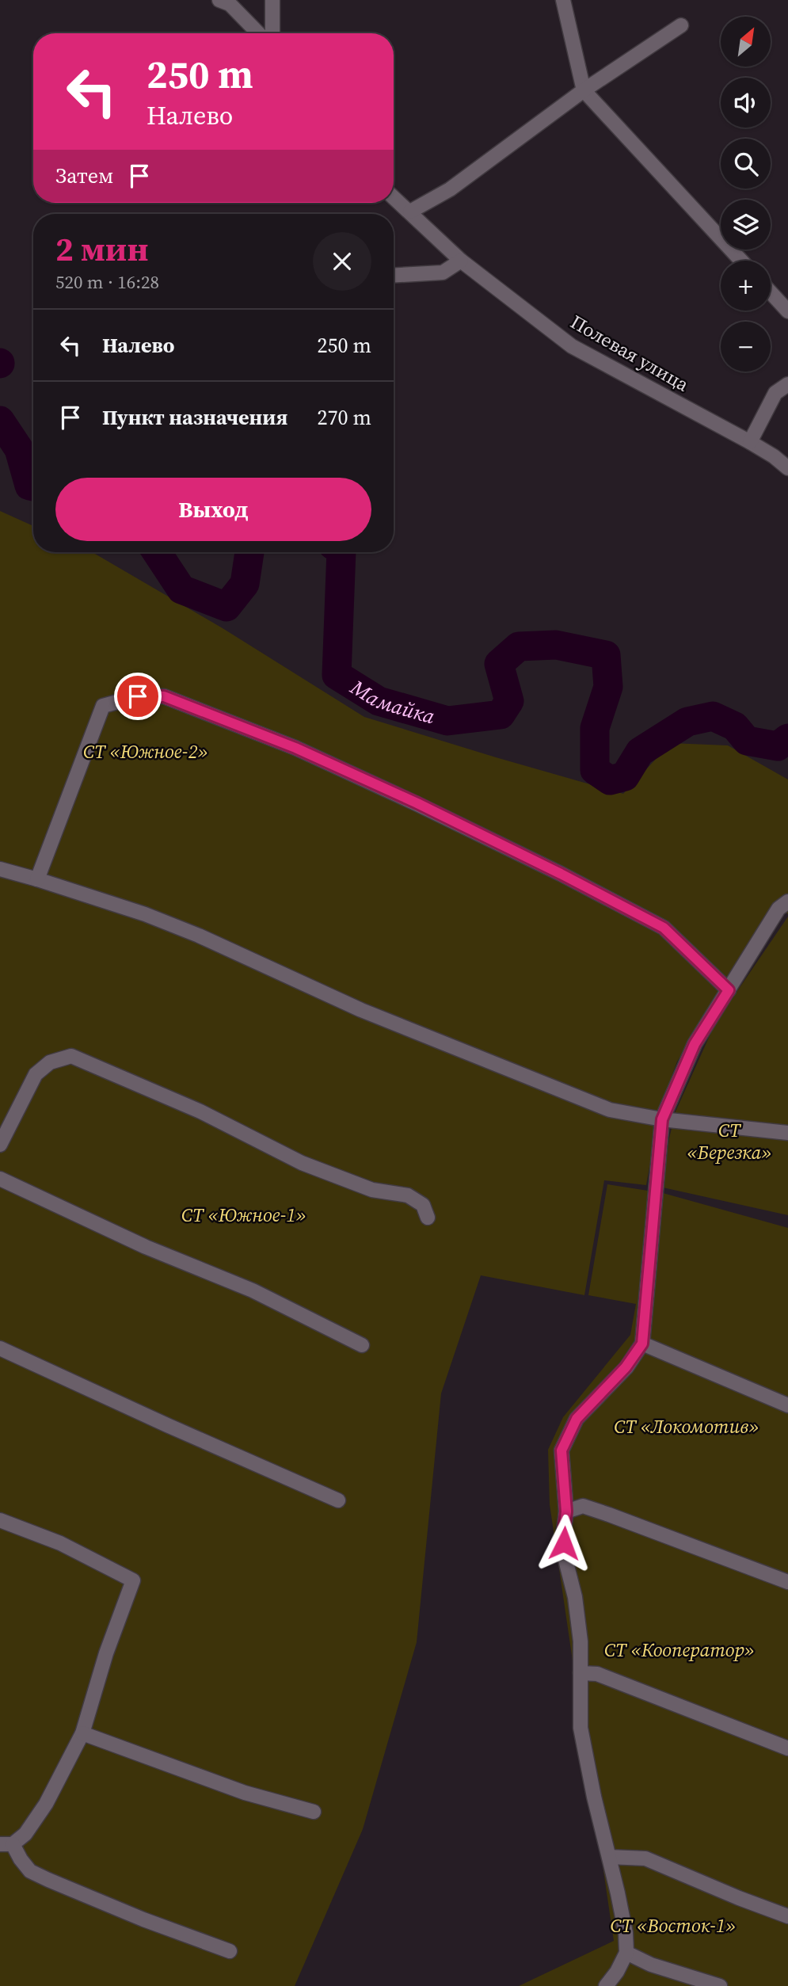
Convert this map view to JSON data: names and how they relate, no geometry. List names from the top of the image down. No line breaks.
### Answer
{"streets":{"street":["Полевая улица"]},"water":["Мамайка"],"parks":["СТ «Южное-2»","СТ «Березка»","СТ «Южное-1»","СТ «Локомотив»","СТ «Кооператор»","СТ «Восток-1»"],"north":"top right","page":{"map_buttons":["+","−"],"turn":["250 m","Налево"],"then":"Затем","heading":["2 мин","520 m · 16:28"],"list":[{"name":"Налево","value":"250 m"},{"name":"Пункт назначения","value":"270 m"}],"buttons":"Выход"}}
